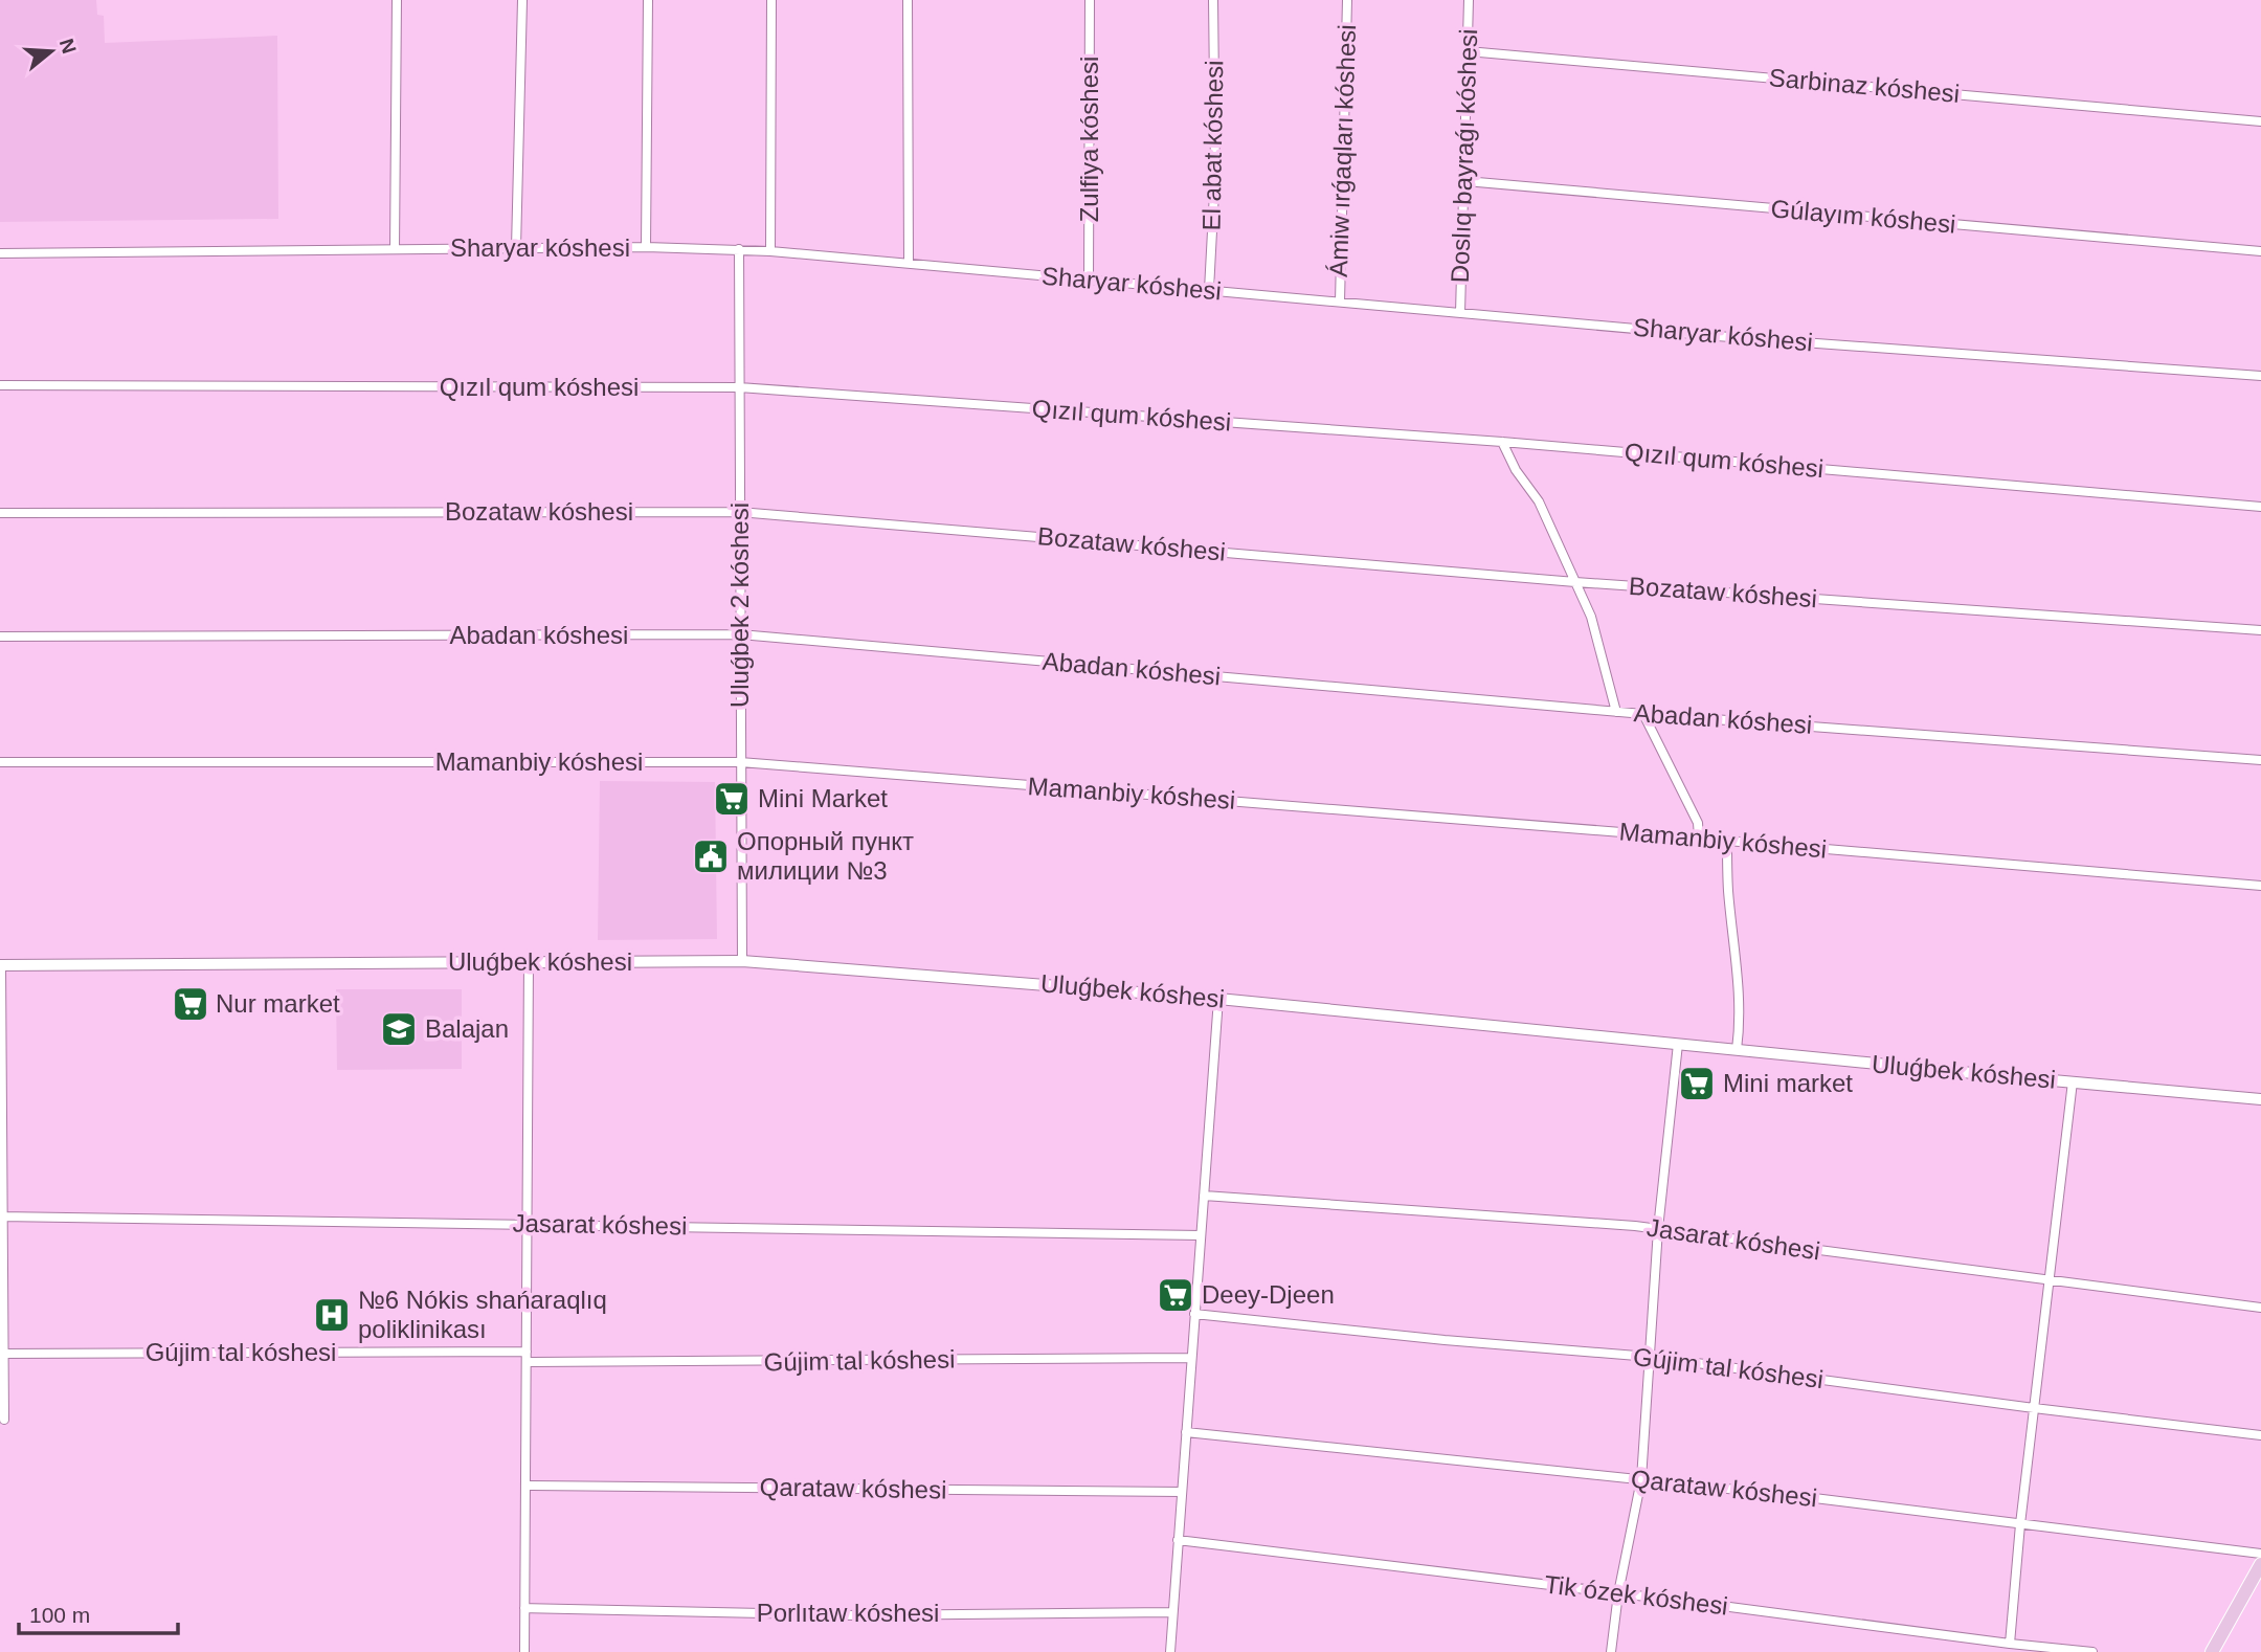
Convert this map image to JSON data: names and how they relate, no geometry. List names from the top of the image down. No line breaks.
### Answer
{"streets":{"street":["Sarbinaz kóshesi","Zulfiya kóshesi","El abat kóshesi","Ámiw ırǵaqları kóshesi","Doslıq bayraǵı kóshesi","Gúlayım kóshesi","Sharyar kóshesi","Qızıl qum kóshesi","Bozataw kóshesi","Uluǵbek 2 kóshesi","Abadan kóshesi","Mamanbiy kóshesi","Uluǵbek kóshesi","Jasarat kóshesi","Gújim tal kóshesi","Qarataw kóshesi","Tik ózek kóshesi","Porlıtaw kóshesi"]},"crossings":[["Sarbinaz kóshesi","Doslıq bayraǵı kóshesi"],["Zulfiya kóshesi","Sharyar kóshesi"],["El abat kóshesi","Sharyar kóshesi"],["Ámiw ırǵaqları kóshesi","Sharyar kóshesi"],["Doslıq bayraǵı kóshesi","Gúlayım kóshesi"],["Doslıq bayraǵı kóshesi","Sharyar kóshesi"],["Sharyar kóshesi","Uluǵbek 2 kóshesi"],["Qızıl qum kóshesi","Uluǵbek 2 kóshesi"],["Bozataw kóshesi","Uluǵbek 2 kóshesi"],["Uluǵbek 2 kóshesi","Abadan kóshesi"],["Uluǵbek 2 kóshesi","Mamanbiy kóshesi"],["Uluǵbek 2 kóshesi","Uluǵbek kóshesi"]],"places":{"supermarket":["Mini Market","Nur market","Mini market","Deey-Djeen"],"public building":["Опорный пункт милиции №3"],"school or university":["Balajan"],"hospital":["№6 Nókis shańaraqlıq poliklinikası"]},"scale_bar":"100 m","north":"right"}
